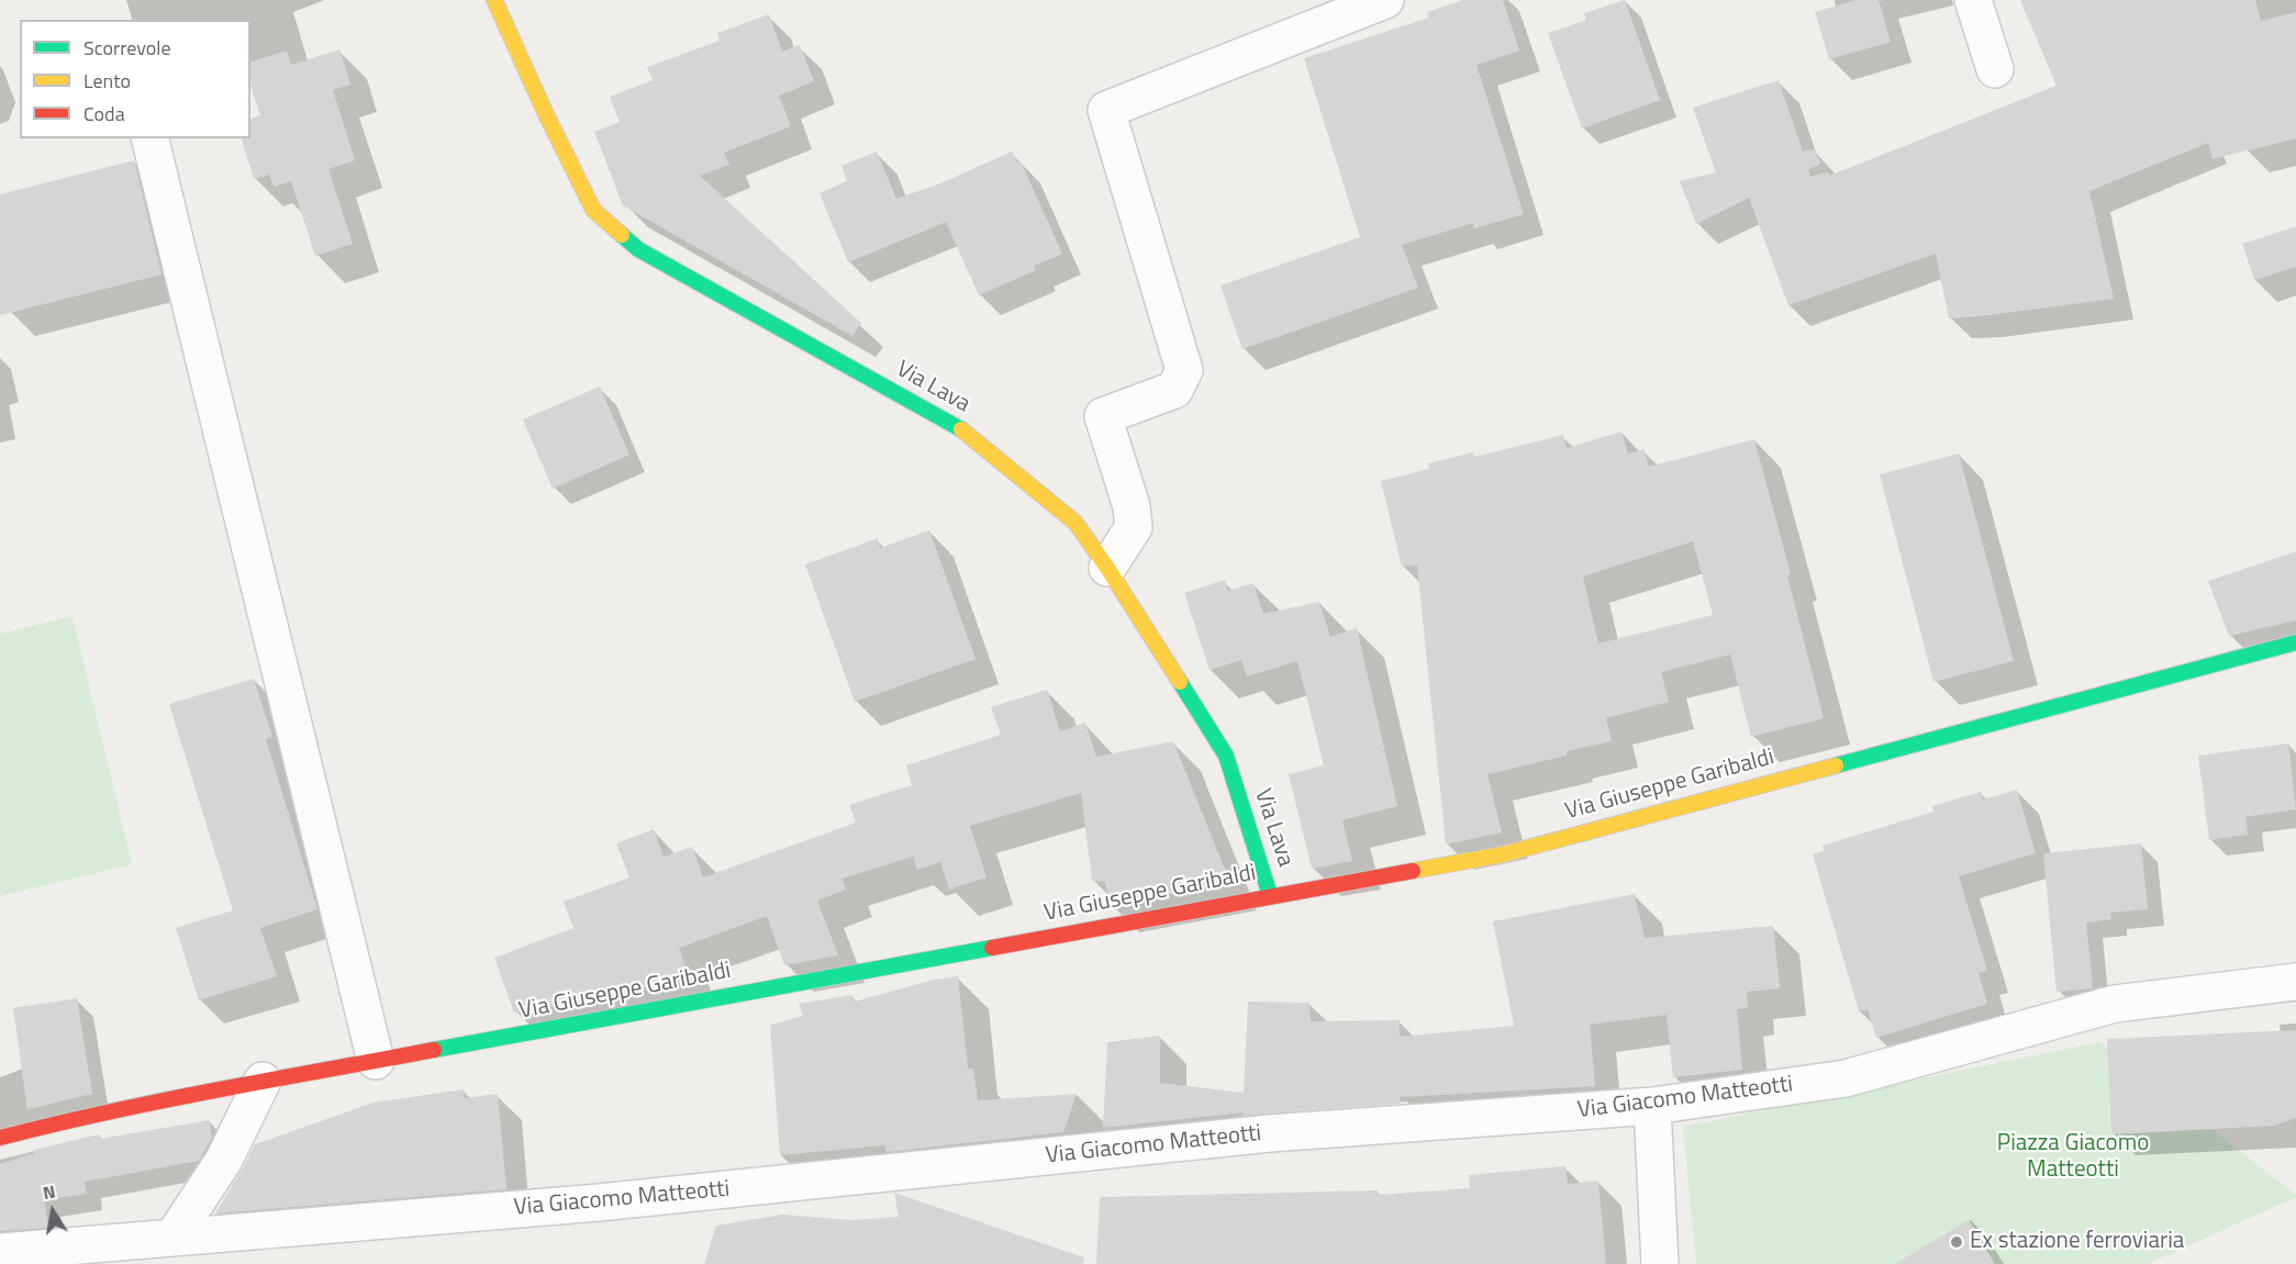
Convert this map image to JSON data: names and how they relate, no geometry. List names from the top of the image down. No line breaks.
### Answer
{"streets":{"street":["Via Lava","Via Giuseppe Garibaldi","Via Giacomo Matteotti"]},"crossings":[["Via Lava","Via Giuseppe Garibaldi"]],"parks":["Piazza Giacomo Matteotti"],"places":["Ex stazione ferroviaria"],"legend":["Scorrevole","Lento","Coda"],"north":"top"}
